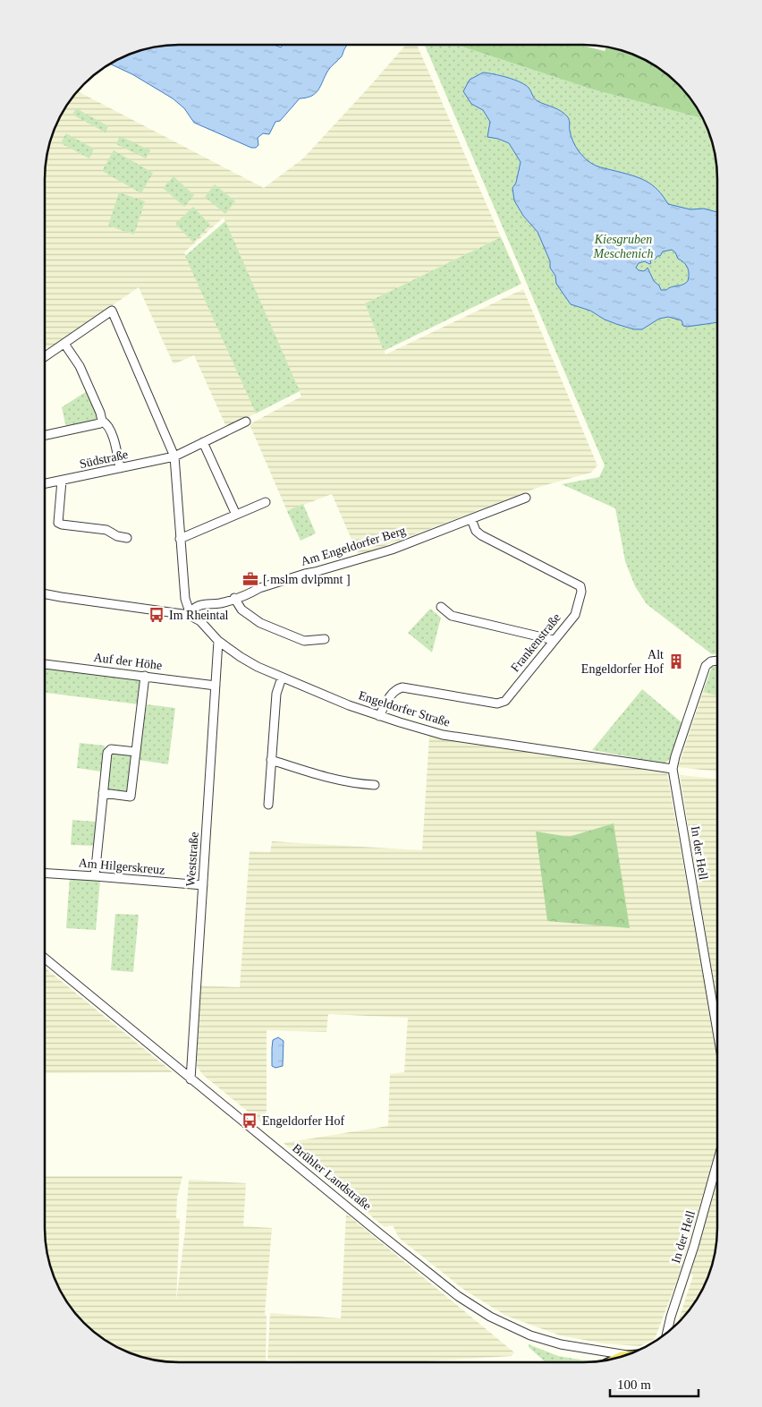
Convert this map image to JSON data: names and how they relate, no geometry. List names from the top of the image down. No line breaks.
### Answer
{"streets":{"street":["Südstraße","Am Engeldorfer Berg","Frankenstraße","Auf der Höhe","Engeldorfer Straße","In der Hell","Weststraße","Am Hilgerskreuz","Brühler Landstraße"]},"crossings":[["Am Engeldorfer Berg","Frankenstraße"],["Am Engeldorfer Berg","Engeldorfer Straße"],["Frankenstraße","Engeldorfer Straße"],["Auf der Höhe","Weststraße"],["Engeldorfer Straße","In der Hell"],["Engeldorfer Straße","Weststraße"],["Weststraße","Am Hilgerskreuz"],["Weststraße","Brühler Landstraße"]],"parks":["Kiesgruben Meschenich"],"places":{"office":["[ mslm dvlpmnt ]"],"bus stop":["Im Rheintal","Engeldorfer Hof"],"building":["Alt Engeldorfer Hof"]},"scale_bar":"100 m"}
